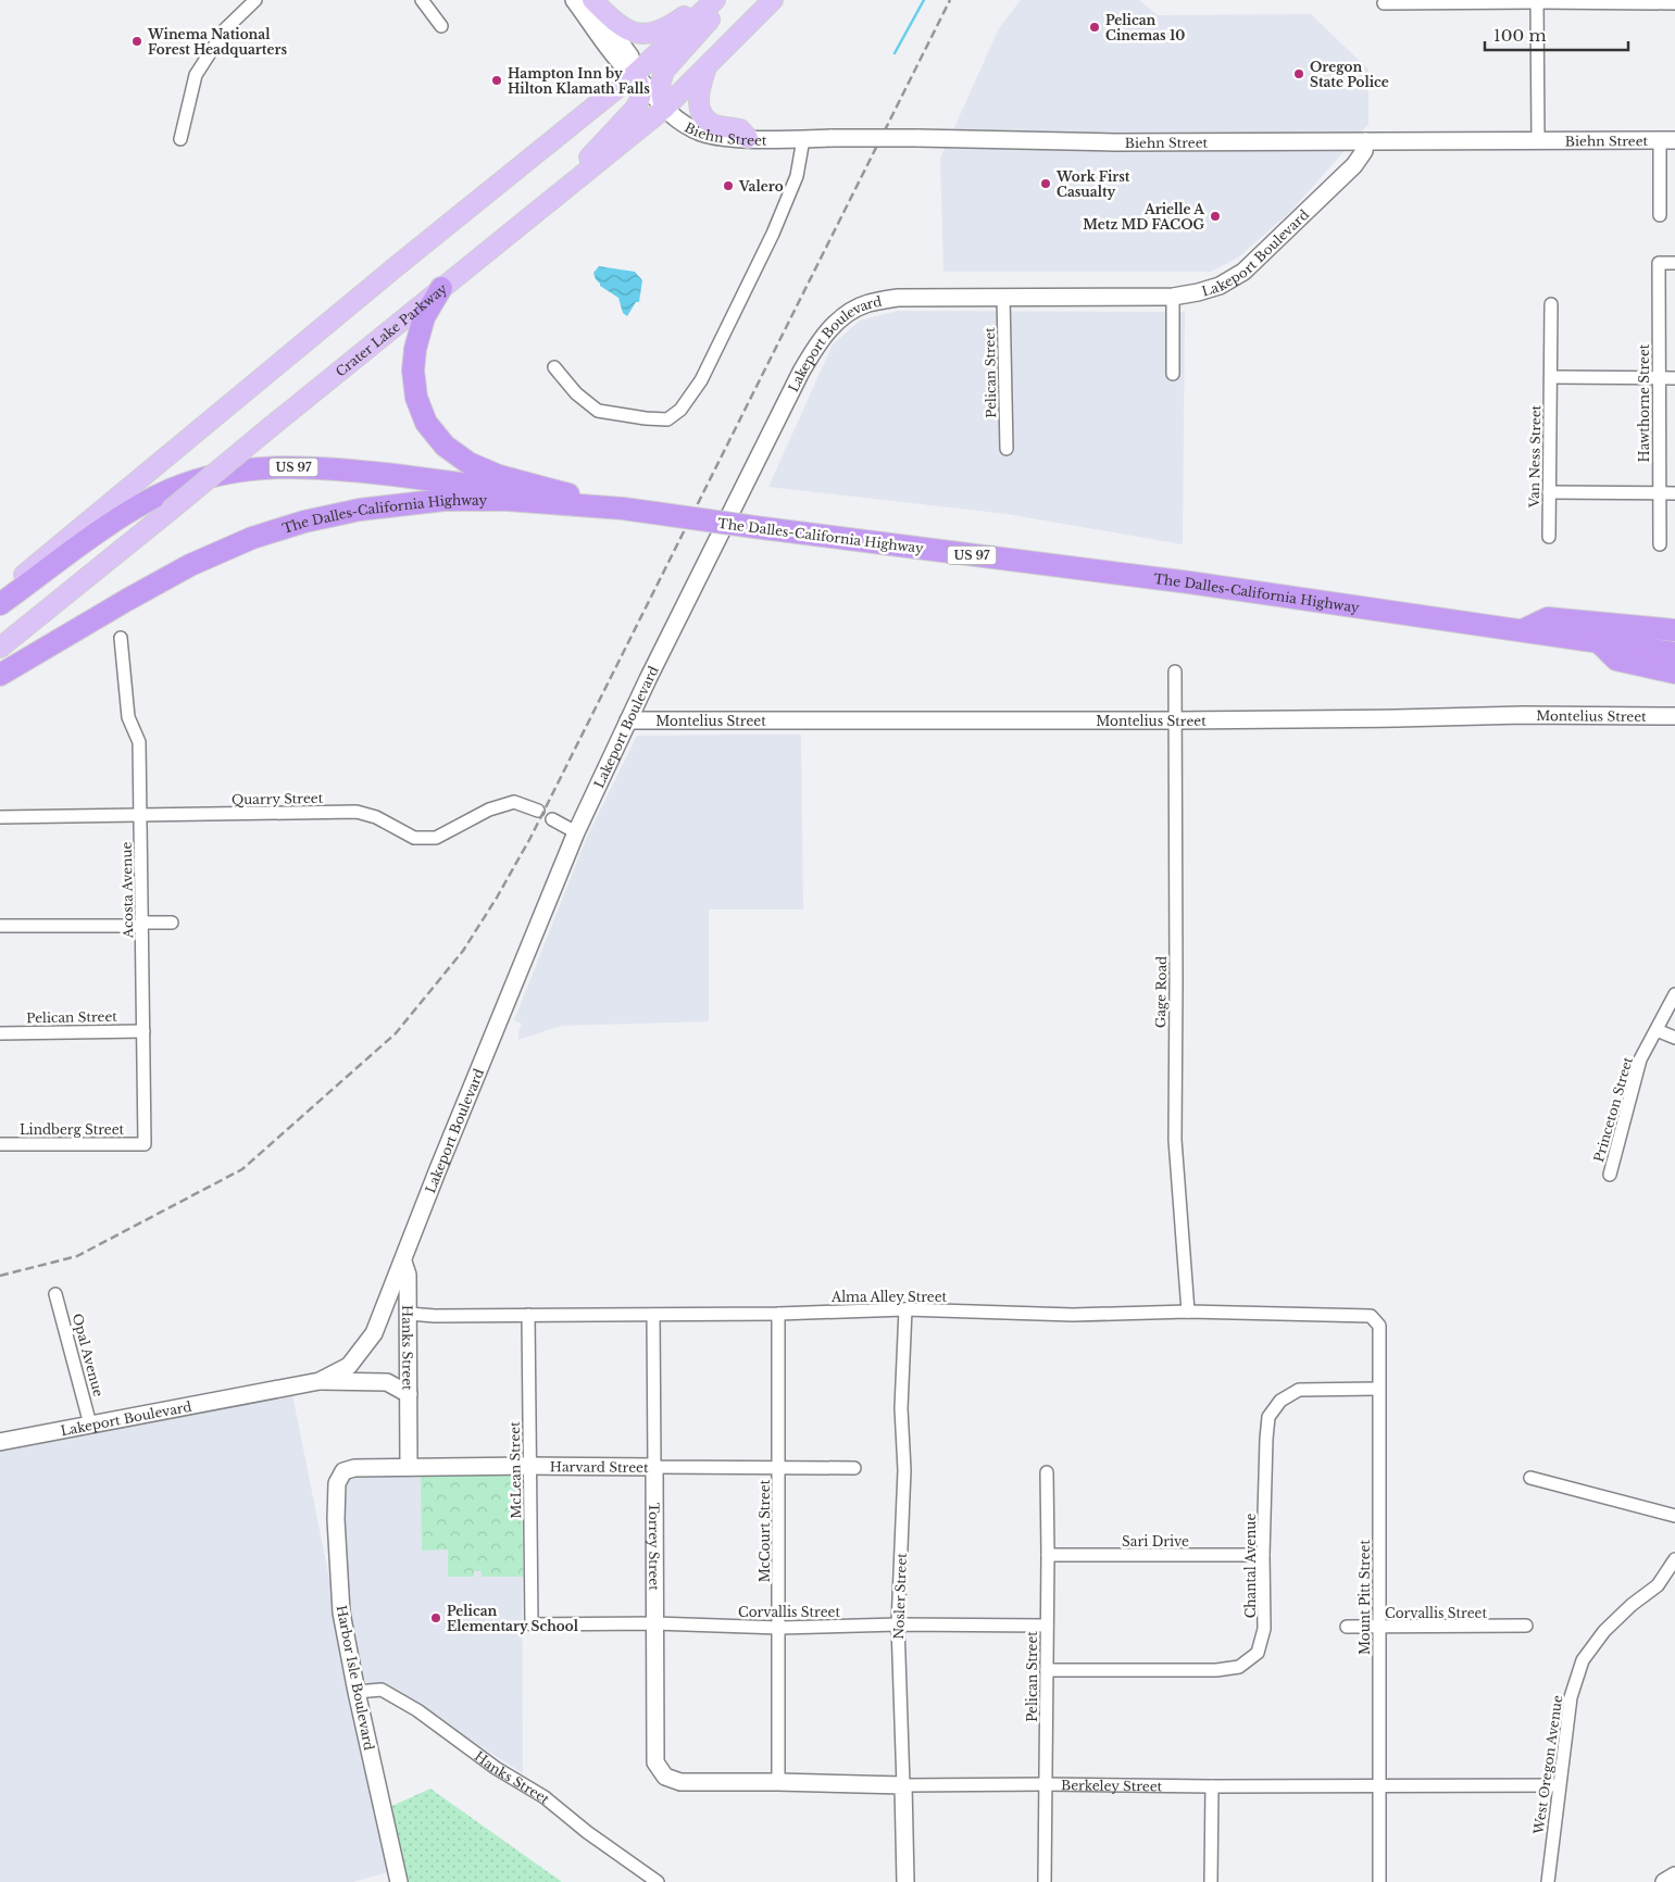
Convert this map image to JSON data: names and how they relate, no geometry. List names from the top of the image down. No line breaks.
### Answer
{"streets":{"highway":["US 97","The Dalles-California Highway"],"main road":["Crater Lake Parkway"],"street":["Biehn Street","Lakeport Boulevard","Pelican Street","Hawthorne Street","Van Ness Street","Montelius Street","Quarry Street","Acosta Avenue","Gage Road","Princeton Street","Lindberg Street","Alma Alley Street","Hanks Street","Opal Avenue","Harvard Street","McLean Street","McCourt Street","Sari Drive","Torrey Street","Chantal Avenue","Nosler Street","Mount Pitt Street","Corvallis Street","Harbor Isle Boulevard","West Oregon Avenue","Berkeley Street"]},"crossings":[["Biehn Street","Lakeport Boulevard"],["Biehn Street","Crater Lake Parkway"],["Lakeport Boulevard","Pelican Street"],["Lakeport Boulevard","Montelius Street"],["Lakeport Boulevard","Hanks Street"],["Lakeport Boulevard","Opal Avenue"],["Pelican Street","Acosta Avenue"],["Pelican Street","Sari Drive"],["Pelican Street","Chantal Avenue"],["Pelican Street","Corvallis Street"],["Pelican Street","Berkeley Street"],["US 97","The Dalles-California Highway"],["Montelius Street","Gage Road"],["Quarry Street","Acosta Avenue"],["Acosta Avenue","Lindberg Street"],["Gage Road","Alma Alley Street"],["Alma Alley Street","Hanks Street"],["Alma Alley Street","McLean Street"],["Alma Alley Street","McCourt Street"],["Alma Alley Street","Torrey Street"],["Alma Alley Street","Nosler Street"],["Alma Alley Street","Mount Pitt Street"],["Hanks Street","Harvard Street"],["Hanks Street","Harbor Isle Boulevard"],["Harvard Street","McLean Street"],["Harvard Street","McCourt Street"],["Harvard Street","Torrey Street"],["Harvard Street","Harbor Isle Boulevard"],["McLean Street","Corvallis Street"],["McCourt Street","Corvallis Street"],["McCourt Street","Berkeley Street"],["Sari Drive","Chantal Avenue"],["Torrey Street","Corvallis Street"],["Torrey Street","Berkeley Street"],["Chantal Avenue","Mount Pitt Street"],["Nosler Street","Corvallis Street"],["Nosler Street","Berkeley Street"],["Mount Pitt Street","Corvallis Street"],["Mount Pitt Street","Berkeley Street"],["West Oregon Avenue","Berkeley Street"]],"places":["Pelican Cinemas 10","Winema National Forest Headquarters","Oregon State Police","Hampton Inn by Hilton Klamath Falls","Work First Casualty","Valero","Arielle A Metz MD FACOG","Pelican Elementary School"],"scale_bar":"100 m"}
